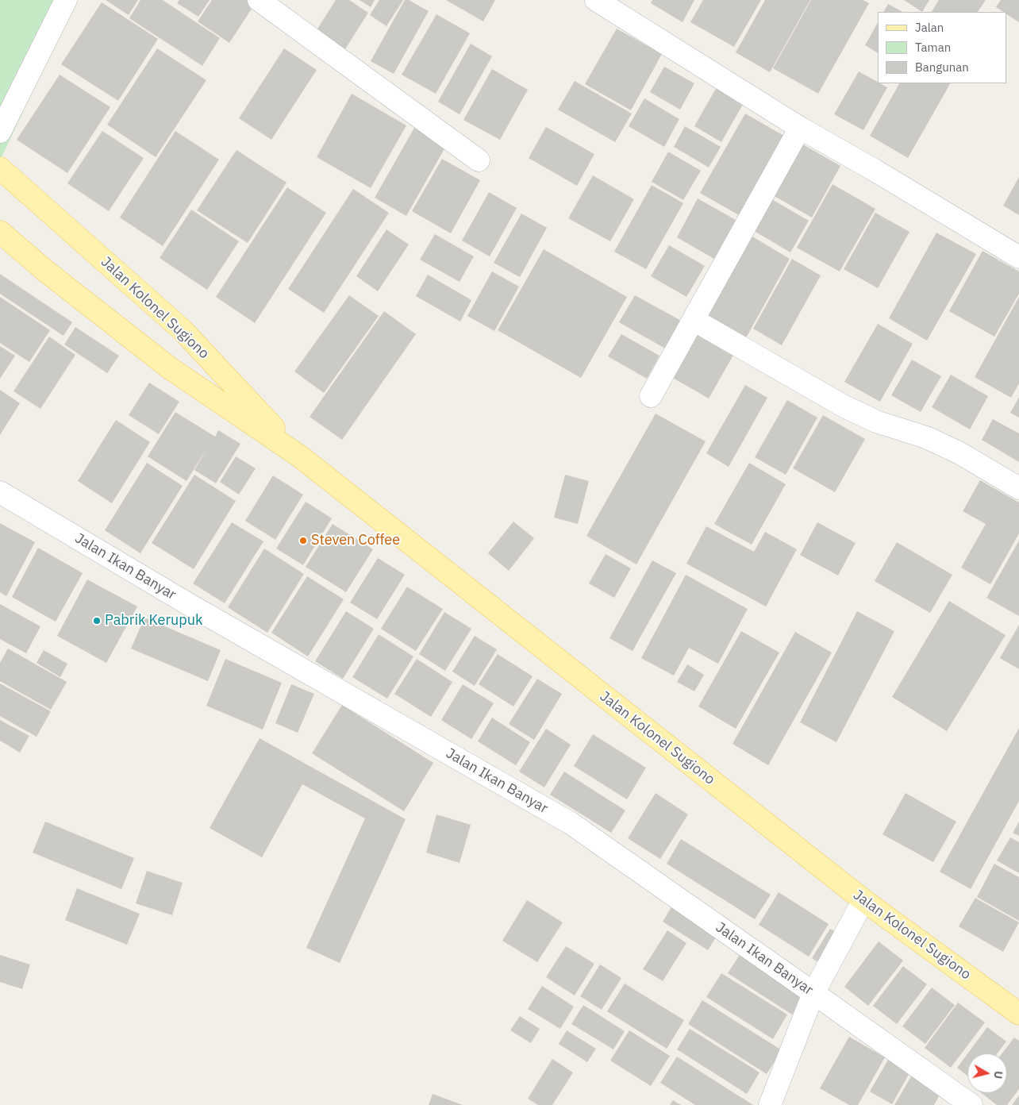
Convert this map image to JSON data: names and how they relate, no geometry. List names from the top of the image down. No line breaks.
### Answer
{"streets":{"main road":["Jalan Kolonel Sugiono"],"street":["Jalan Ikan Banyar"]},"places":["Steven Coffee","Pabrik Kerupuk"],"legend":["Jalan","Taman","Bangunan"],"north":"right"}
